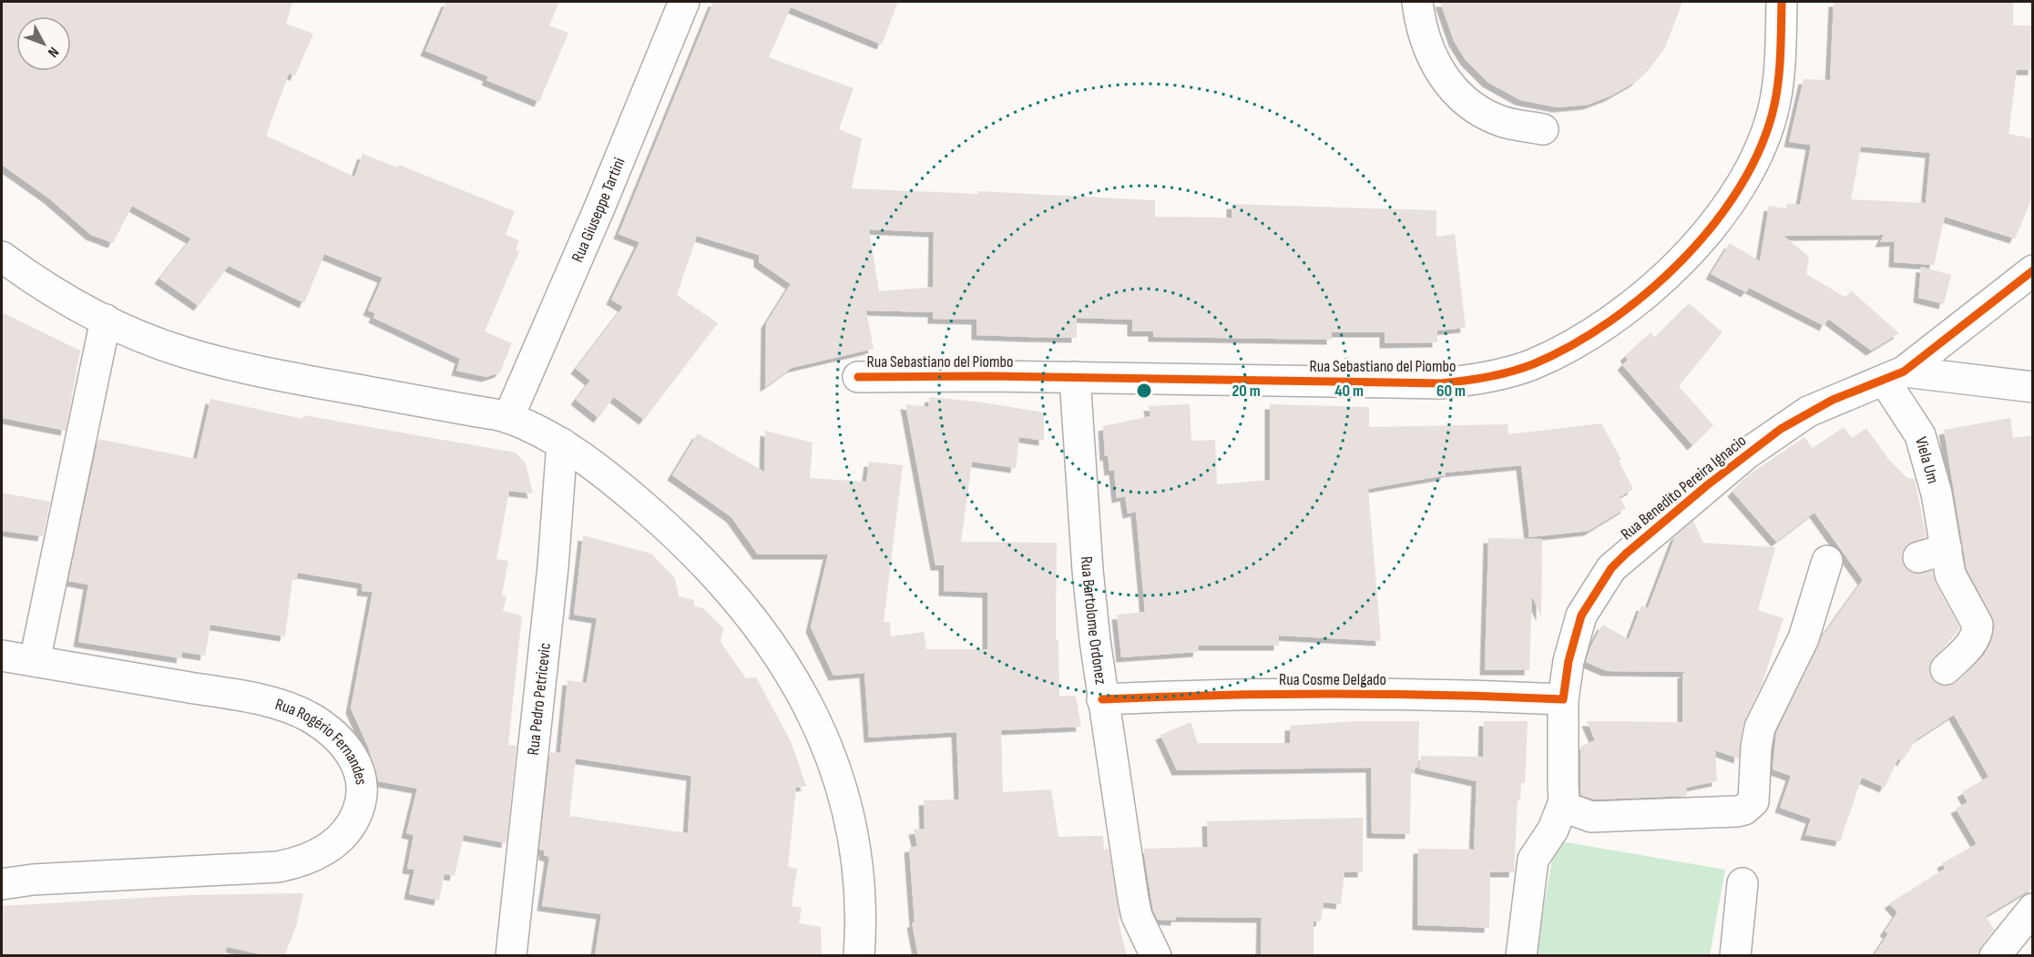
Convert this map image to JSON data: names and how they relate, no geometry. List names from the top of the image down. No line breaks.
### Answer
{"streets":{"street":["Rua Giuseppe Tartini","Rua Sebastiano del Piombo","Viela Um","Rua Benedito Pereira Ignacio","Rua Bartolome Ordonez","Rua Cosme Delgado","Rua Pedro Petricevic","Rua Rogério Fernandes"]},"crossings":[["Rua Sebastiano del Piombo","Rua Bartolome Ordonez"],["Viela Um","Rua Benedito Pereira Ignacio"],["Rua Benedito Pereira Ignacio","Rua Cosme Delgado"],["Rua Bartolome Ordonez","Rua Cosme Delgado"]],"north":"bottom right","rings":["20 m","40 m","60 m"]}
